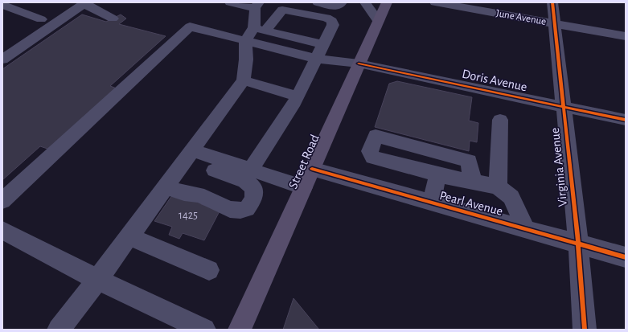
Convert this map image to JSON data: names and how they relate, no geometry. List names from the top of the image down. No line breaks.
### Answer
{"streets":{"main road":["Street Road"],"street":["June Avenue","Doris Avenue","Virginia Avenue","Pearl Avenue"]},"crossings":[["June Avenue","Virginia Avenue"],["Doris Avenue","Street Road"],["Doris Avenue","Virginia Avenue"],["Street Road","Pearl Avenue"],["Virginia Avenue","Pearl Avenue"]],"house_numbers":["1425"]}
